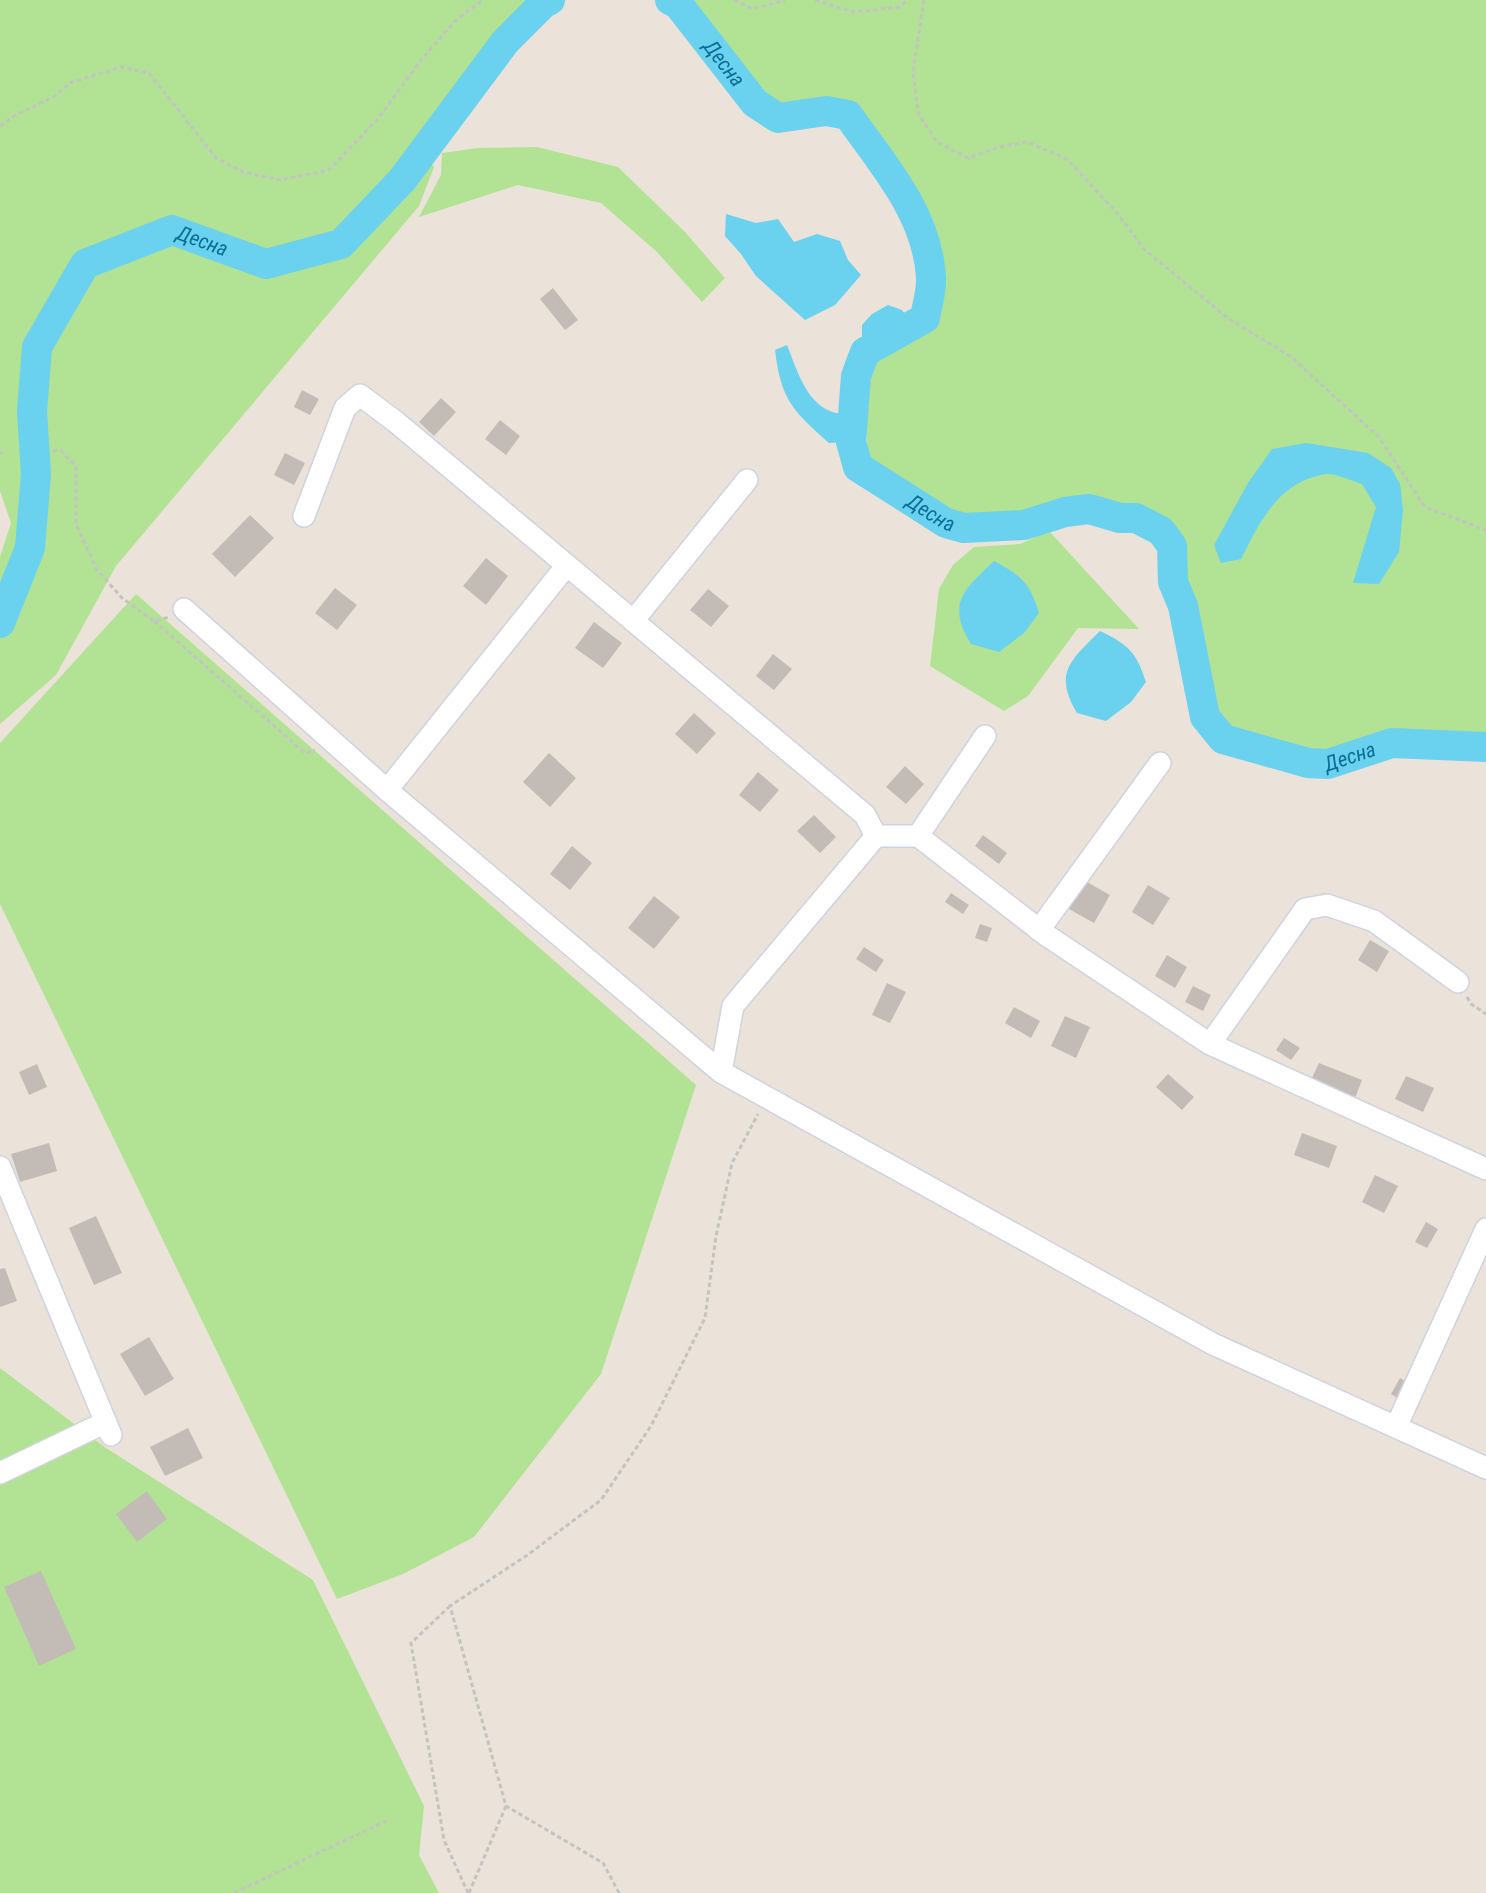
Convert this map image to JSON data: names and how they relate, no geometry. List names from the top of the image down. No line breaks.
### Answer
{"water":["Десна"]}
